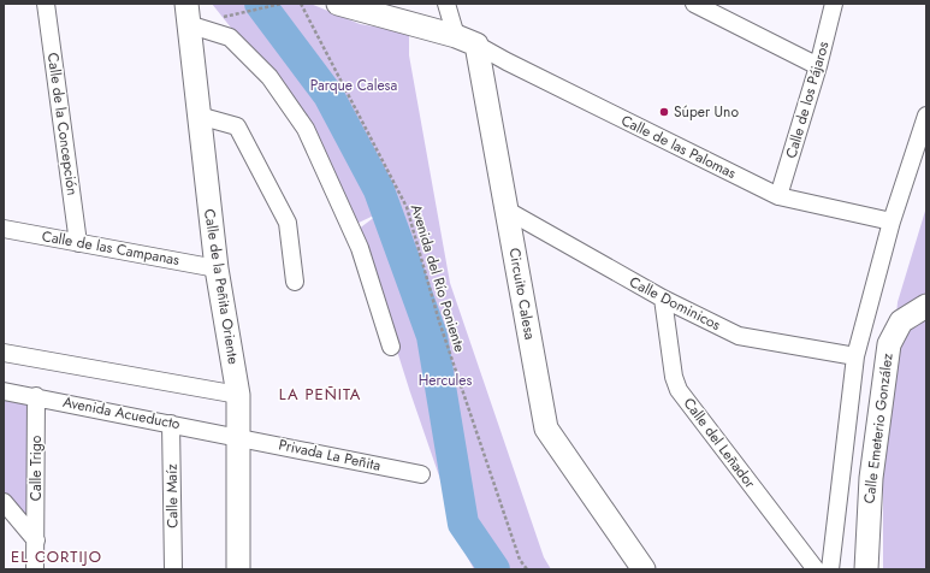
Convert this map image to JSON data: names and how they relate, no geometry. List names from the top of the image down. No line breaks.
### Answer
{"streets":{"main road":["Calle de las Palomas","Calle de la Peñita Oriente","Circuito Calesa","Calle Emeterio González"],"street":["Calle de los Pájaros","Calle de la Concepción","Calle de las Campanas","Calle Dominicos","Avenida Acueducto","Calle del Leñador","Privada La Peñita","Calle Trigo","Calle Maíz"],"path":["Avenida del Río Poniente"]},"crossings":[["Calle de los Pájaros","Calle de las Palomas"],["Calle de la Concepción","Calle de las Campanas"],["Calle de las Palomas","Circuito Calesa"],["Calle de las Campanas","Calle de la Peñita Oriente"],["Calle de la Peñita Oriente","Avenida Acueducto"],["Calle de la Peñita Oriente","Privada La Peñita"],["Circuito Calesa","Calle Dominicos"],["Calle Dominicos","Calle del Leñador"],["Avenida Acueducto","Privada La Peñita"],["Avenida Acueducto","Calle Trigo"],["Avenida Acueducto","Calle Maíz"]],"districts":["LA PEÑITA","EL CORTIJO"],"parks":["Parque Calesa","Hercules"],"places":["Súper Uno"]}
